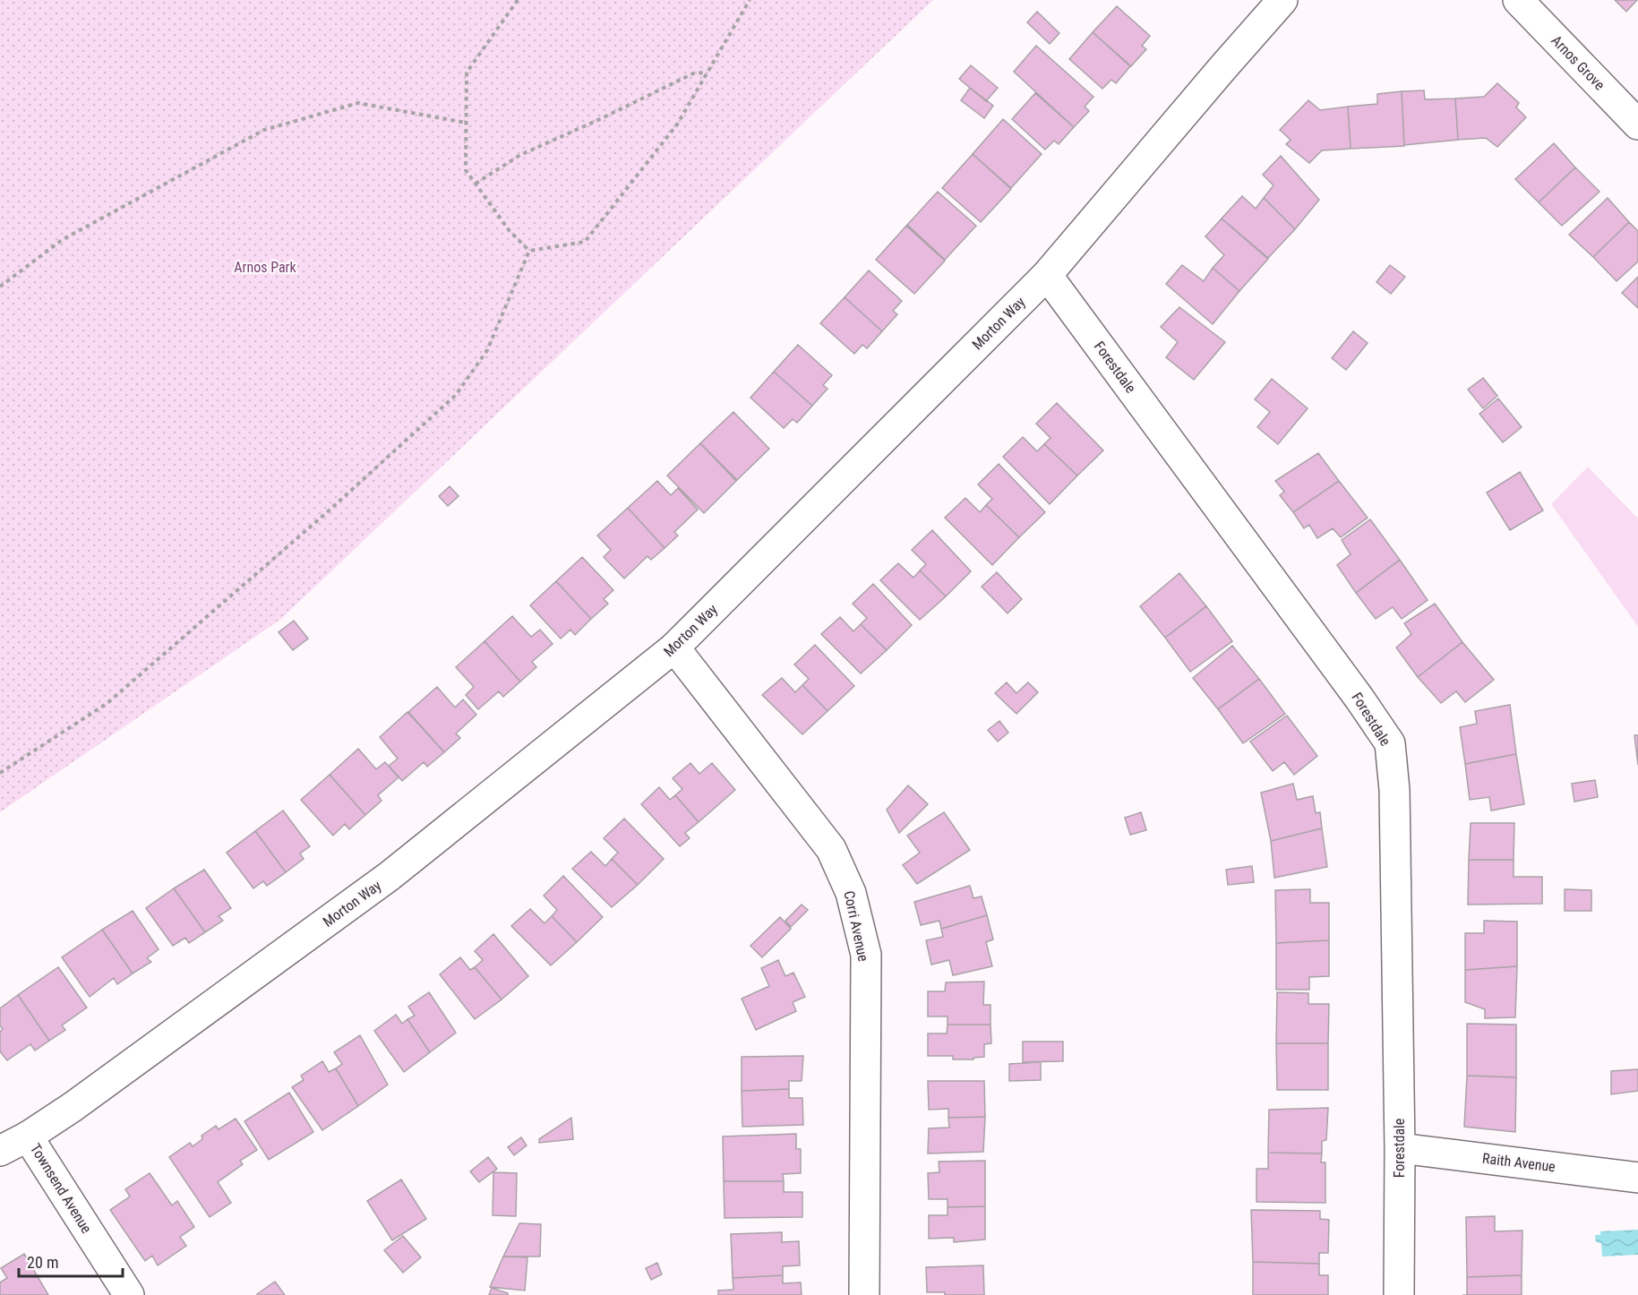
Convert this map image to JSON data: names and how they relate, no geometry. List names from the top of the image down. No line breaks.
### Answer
{"streets":{"street":["Arnos Grove","Morton Way","Forestdale","Corri Avenue","Raith Avenue","Townsend Avenue"]},"crossings":[["Morton Way","Forestdale"],["Morton Way","Corri Avenue"],["Morton Way","Townsend Avenue"],["Forestdale","Raith Avenue"]],"parks":["Arnos Park"],"scale_bar":"20 m"}
